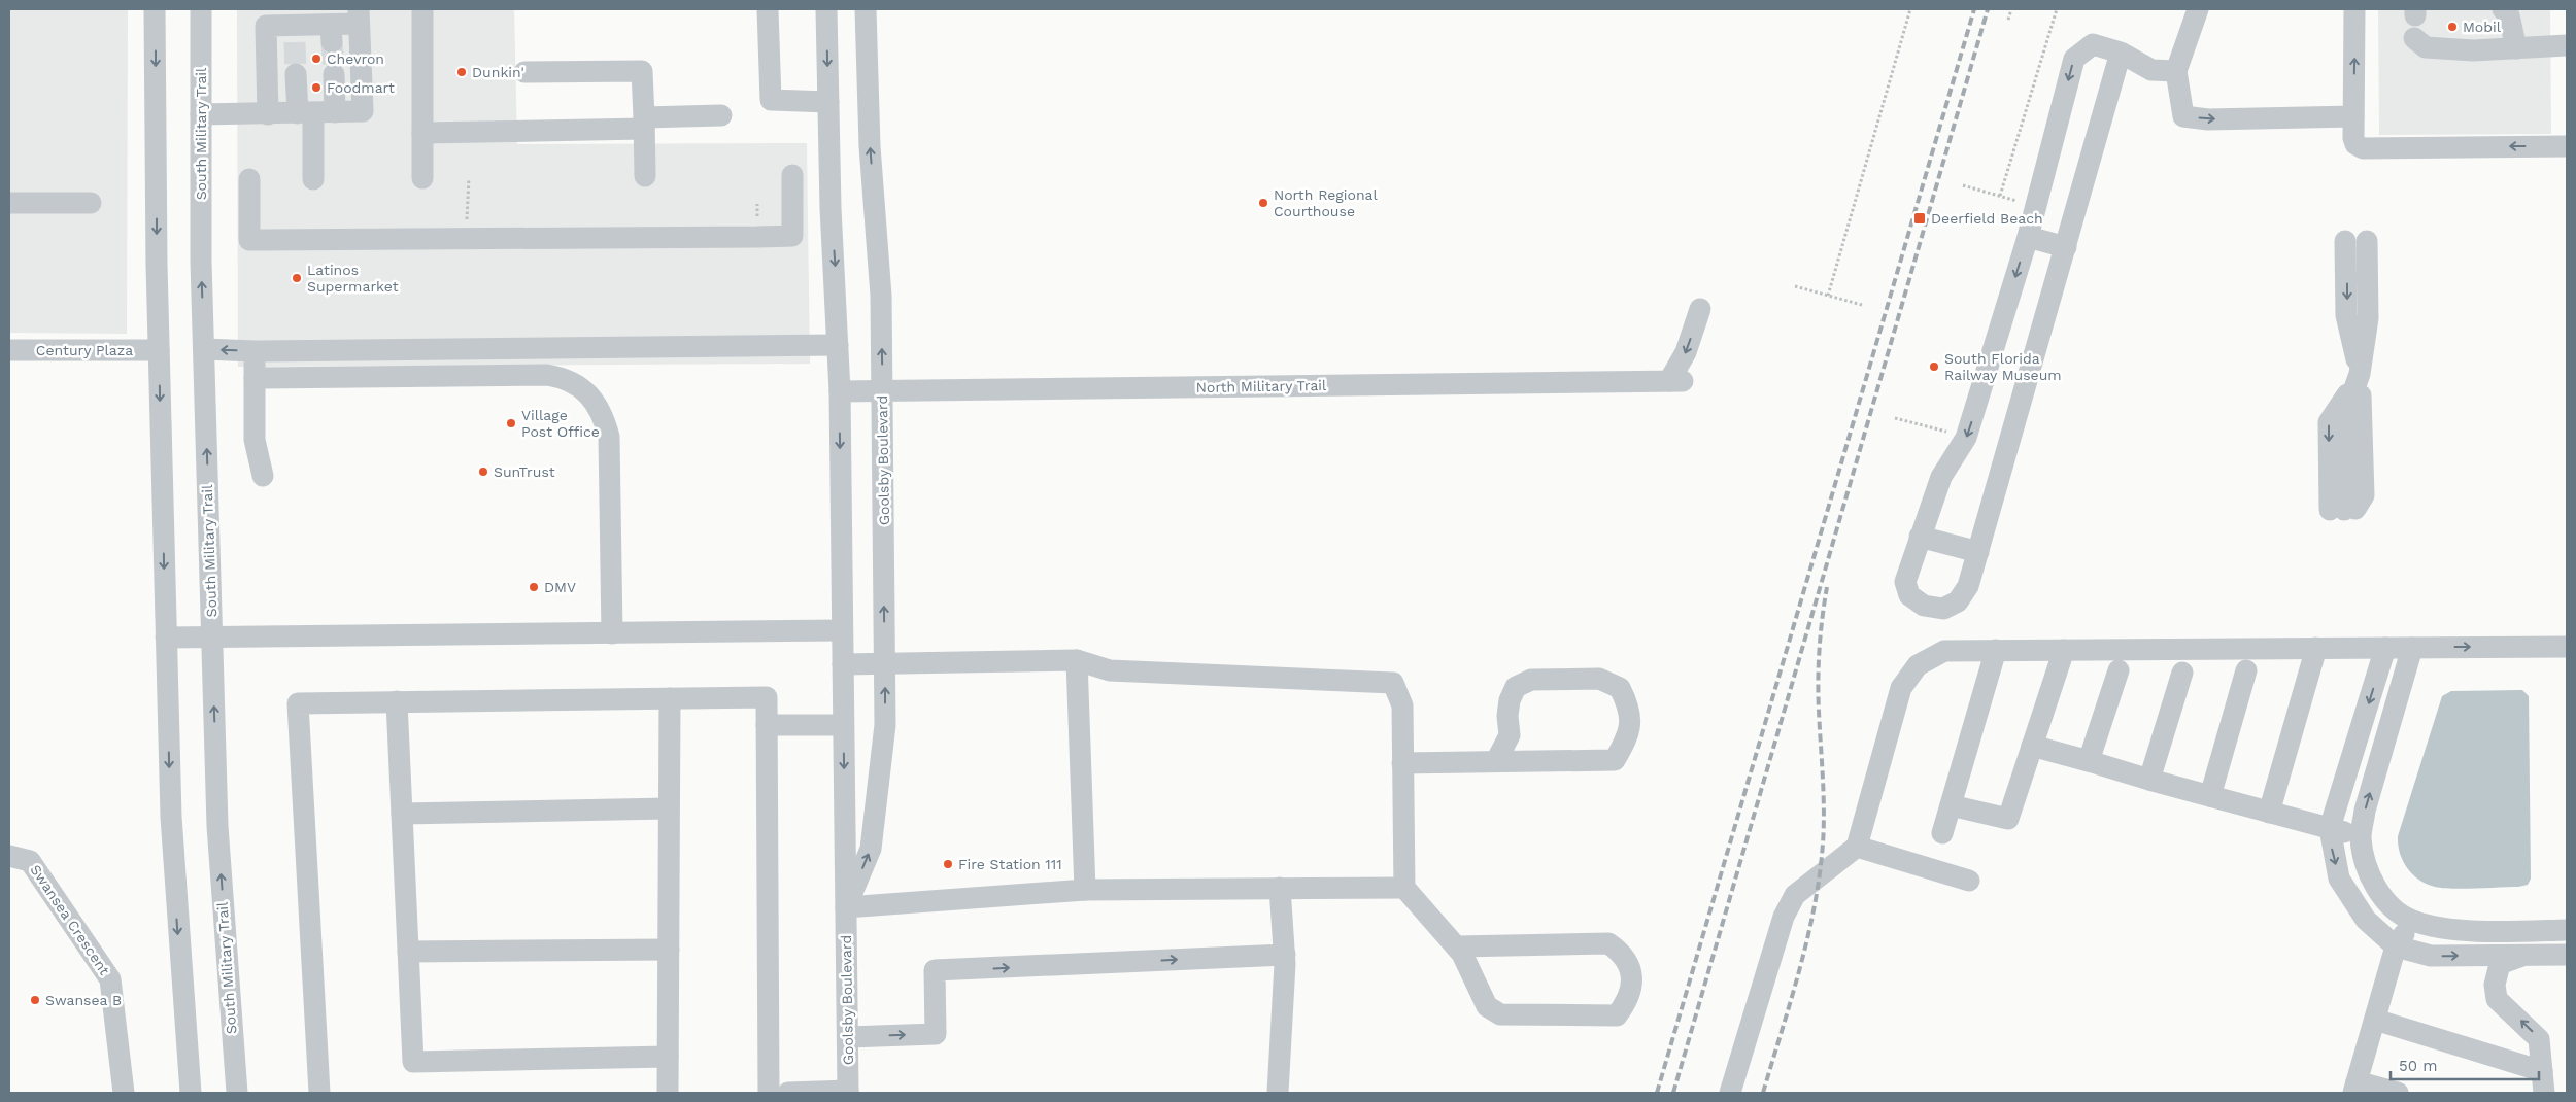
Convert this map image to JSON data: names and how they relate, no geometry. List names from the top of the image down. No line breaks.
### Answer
{"streets":{"street":["South Military Trail","Century Plaza","North Military Trail","Goolsby Boulevard","Swansea Crescent"]},"crossings":[["North Military Trail","Goolsby Boulevard"]],"one_way":["North Military Trail"],"places":{"other":["Mobil","Chevron","Dunkin'","Foodmart","North Regional Courthouse","Latinos Supermarket","South Florida Railway Museum","Village Post Office","SunTrust","DMV","Fire Station 111","Swansea B"],"transit":["Deerfield Beach"]},"scale_bar":"50 m"}
